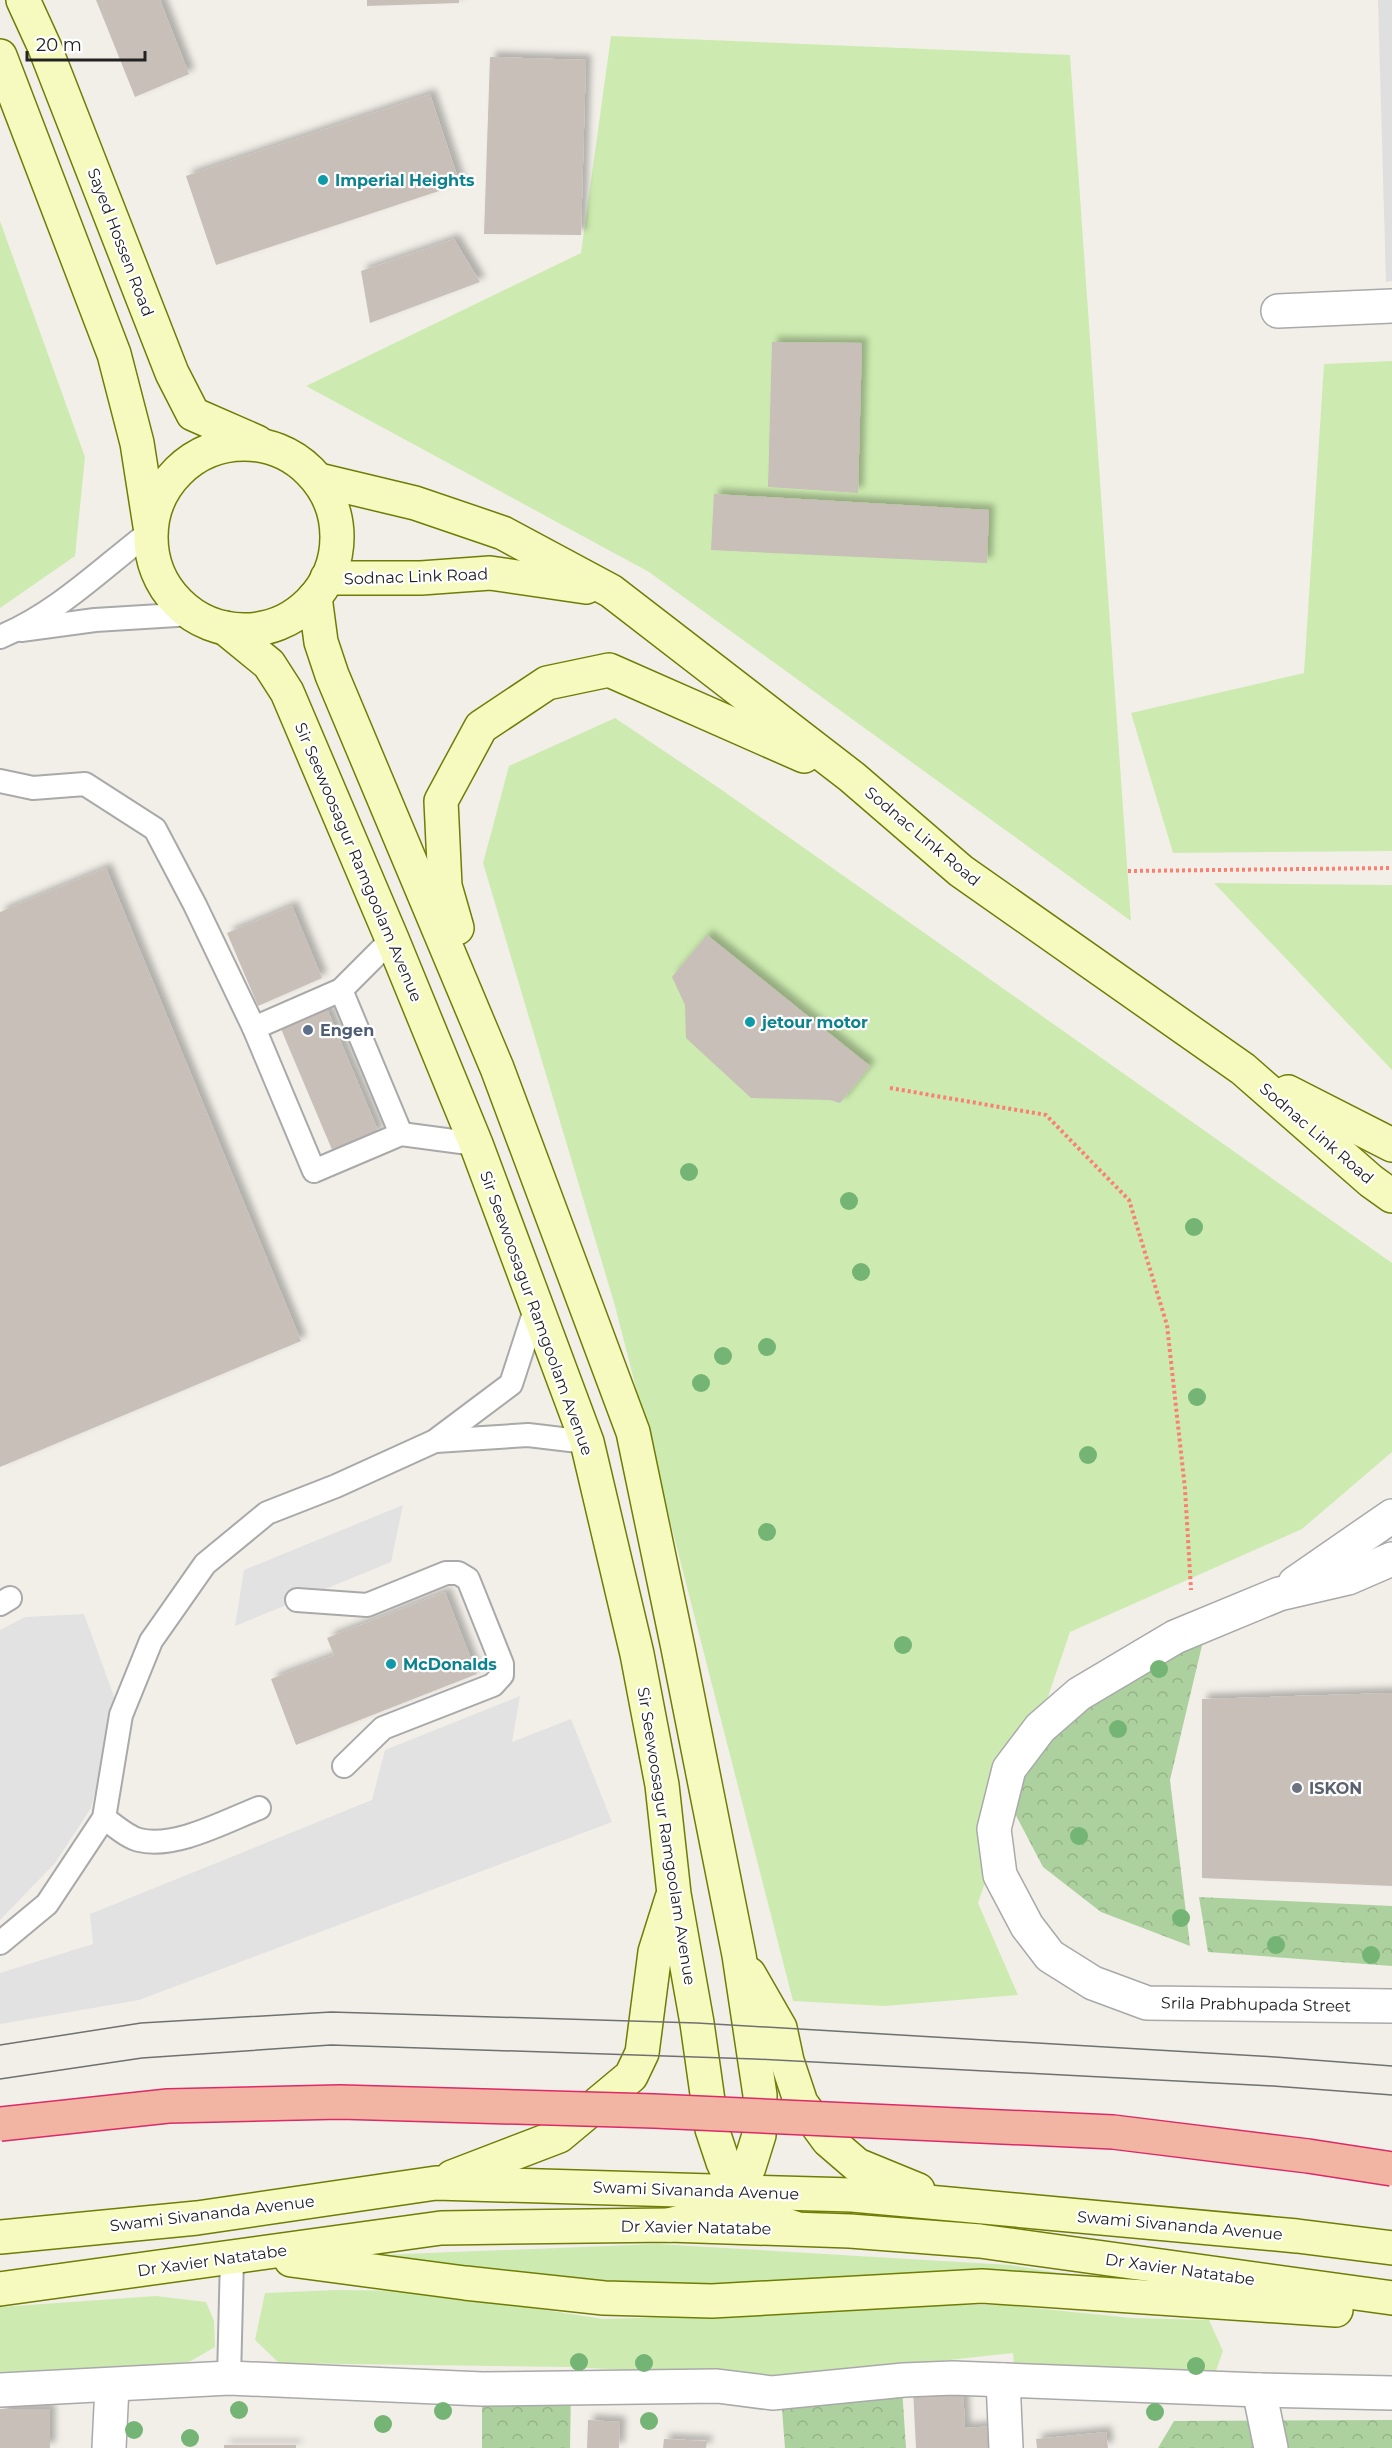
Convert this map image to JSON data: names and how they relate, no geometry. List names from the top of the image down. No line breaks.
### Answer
{"streets":{"main road":["Sayed Hossen Road","Sodnac Link Road","Sir Seewoosagur Ramgoolam Avenue","Swami Sivananda Avenue","Dr Xavier Natatabe"],"street":["Srila Prabhupada Street"]},"crossings":[["Sayed Hossen Road","Sodnac Link Road"],["Sayed Hossen Road","Sir Seewoosagur Ramgoolam Avenue"],["Sodnac Link Road","Sir Seewoosagur Ramgoolam Avenue"],["Sir Seewoosagur Ramgoolam Avenue","Swami Sivananda Avenue"]],"places":["Imperial Heights","jetour motor","Engen","McDonalds","ISKON"],"scale_bar":"20 m"}
